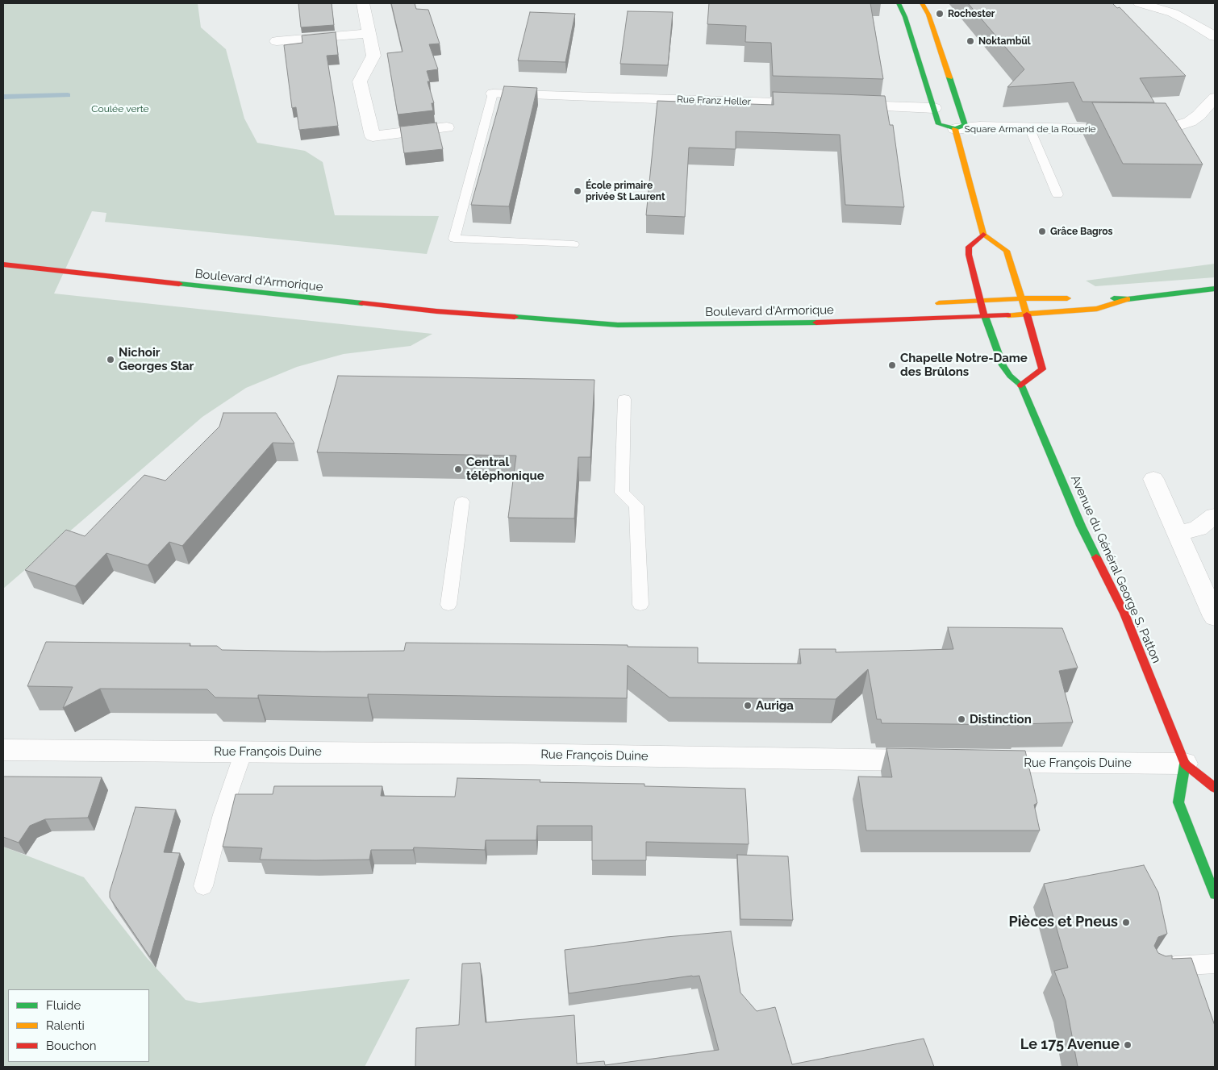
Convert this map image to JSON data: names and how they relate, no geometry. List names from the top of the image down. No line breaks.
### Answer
{"streets":{"main road":["Boulevard d'Armorique","Avenue du Général George S. Patton"],"street":["Rue Franz Heller","Square Armand de la Rouerie","Rue François Duine"]},"crossings":[["Boulevard d'Armorique","Avenue du Général George S. Patton"],["Avenue du Général George S. Patton","Rue François Duine"]],"parks":["Coulée verte"],"places":["Rochester","Noktambül","École primaire privée St Laurent","Grâce Bagros","Nichoir Georges Star","Chapelle Notre-Dame des Brûlons","Central téléphonique","Auriga","Distinction","Pièces et Pneus","Le 175 Avenue"],"legend":["Fluide","Ralenti","Bouchon"]}
